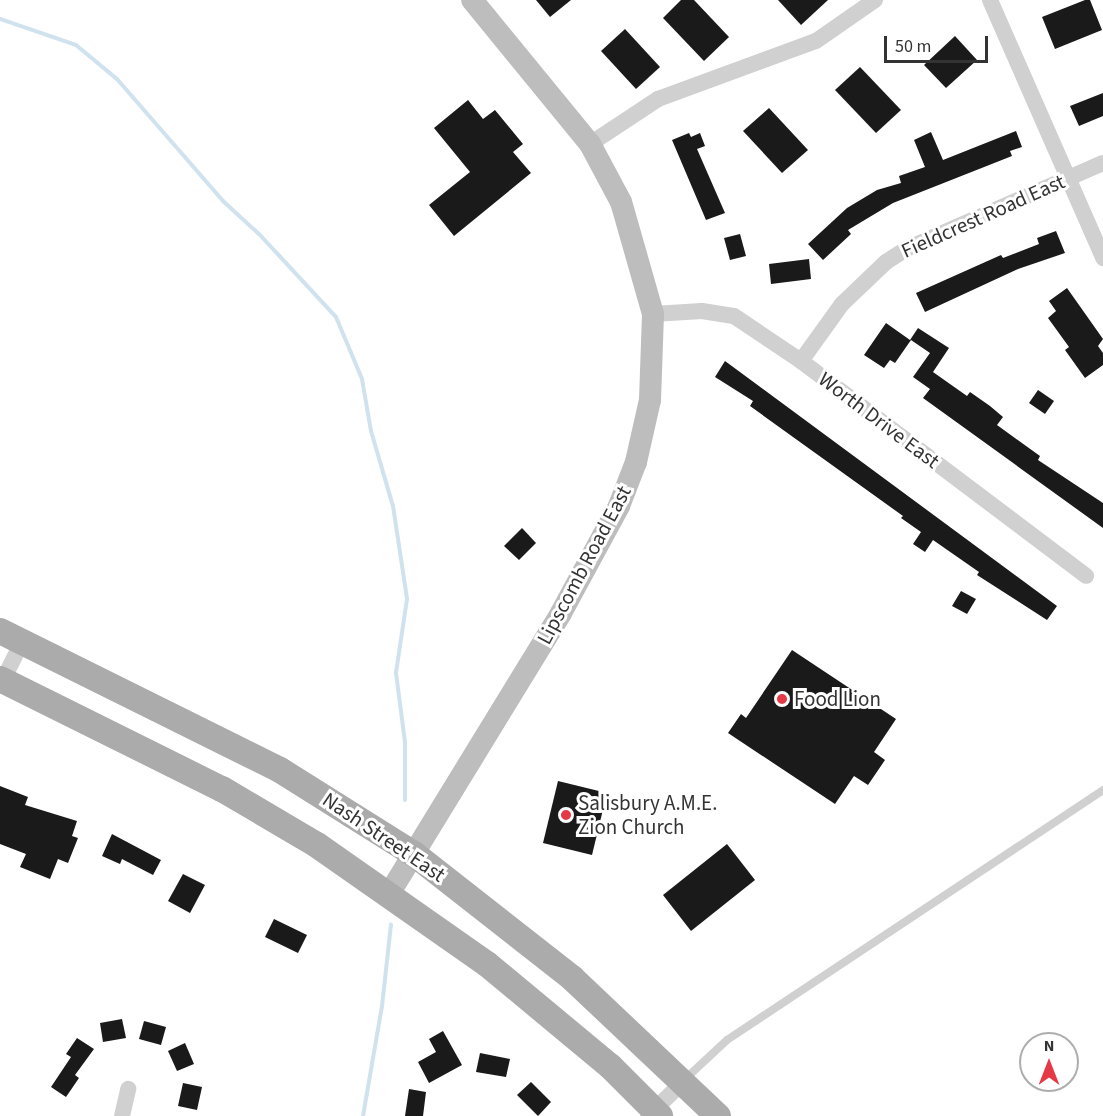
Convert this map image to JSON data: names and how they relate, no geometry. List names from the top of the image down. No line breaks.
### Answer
{"streets":{"main road":["Nash Street East"],"street":["Fieldcrest Road East","Worth Drive East","Lipscomb Road East"]},"crossings":[["Fieldcrest Road East","Worth Drive East"],["Worth Drive East","Lipscomb Road East"],["Lipscomb Road East","Nash Street East"]],"places":["Food Lion","Salisbury A.M.E. Zion Church"],"scale_bar":"50 m","north":"top"}
